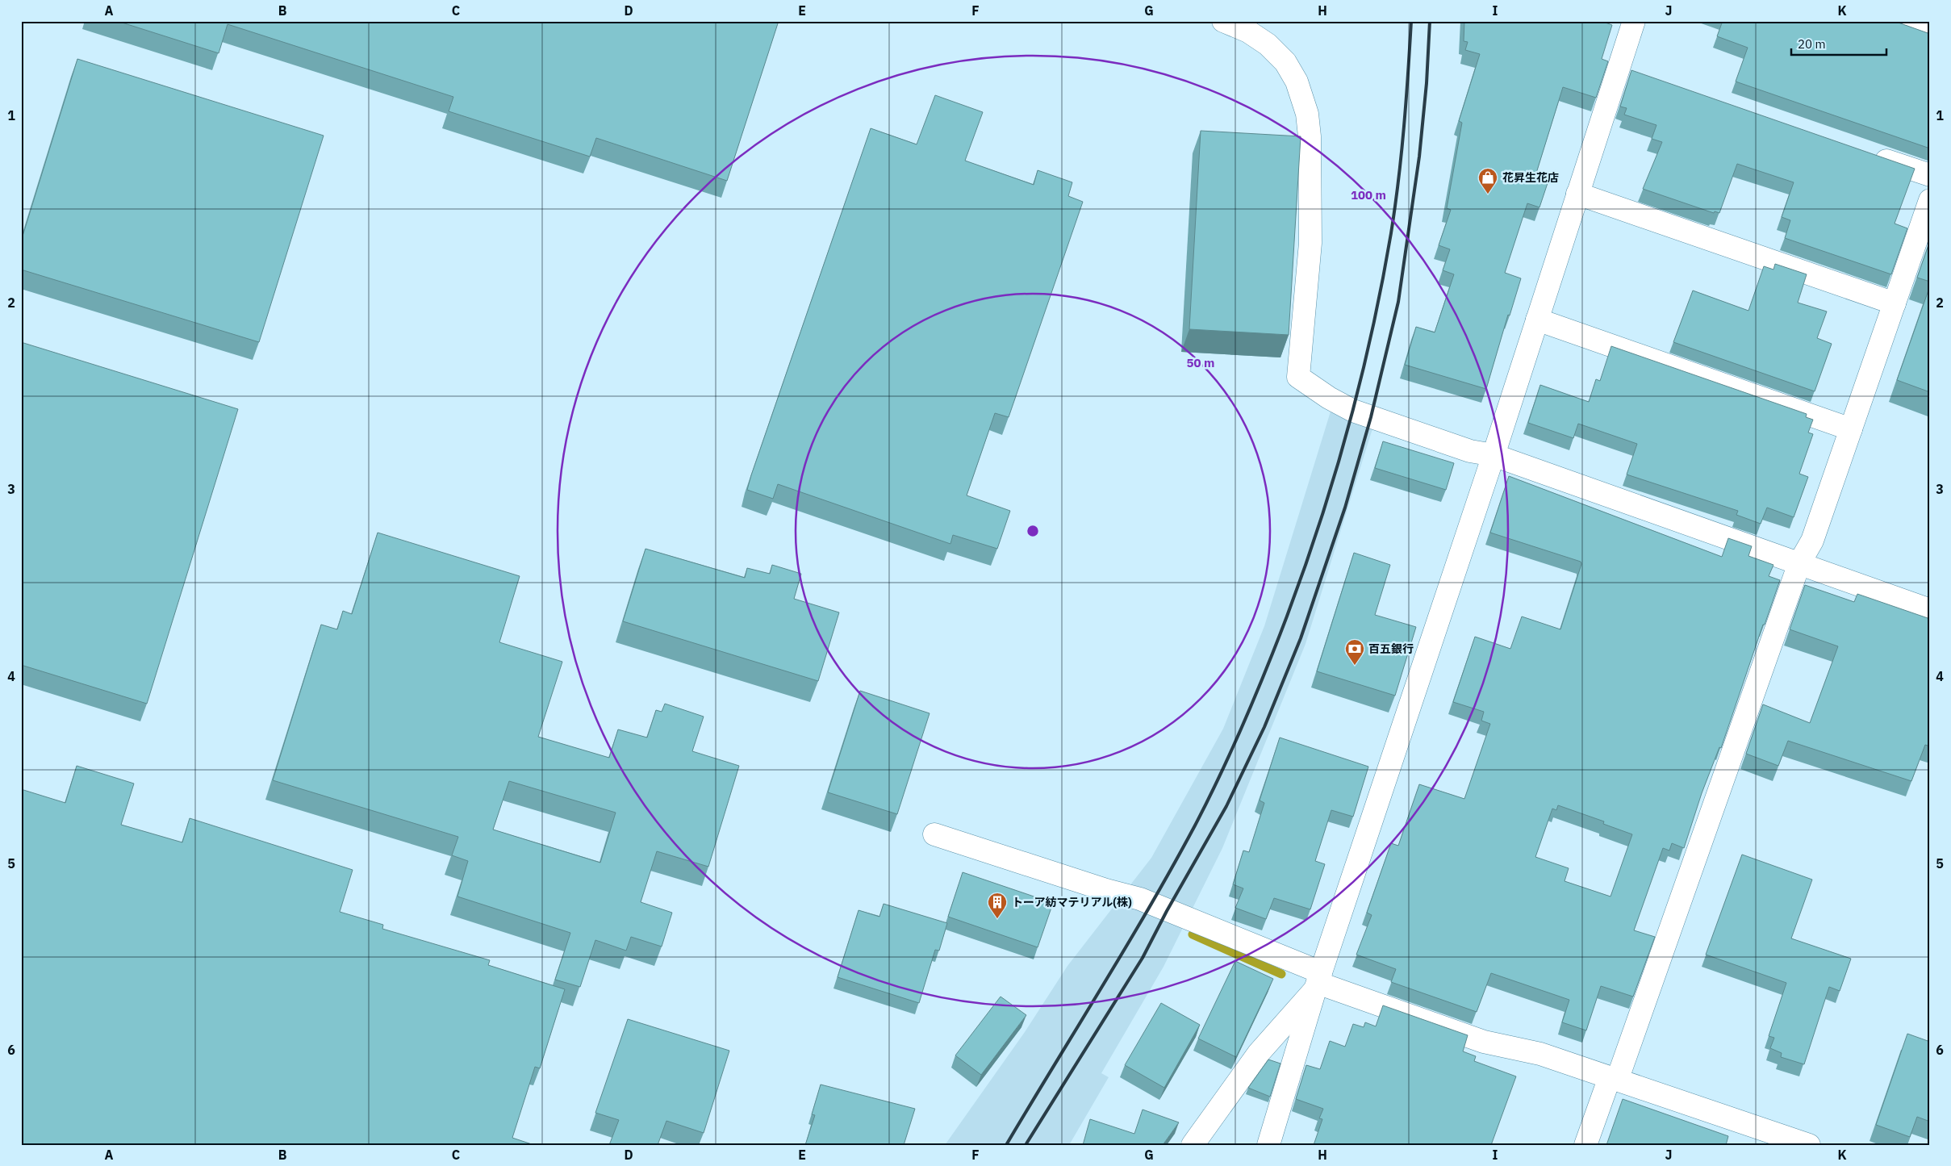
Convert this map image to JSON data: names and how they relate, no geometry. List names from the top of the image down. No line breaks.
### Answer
{"places":{"shop":["花昇生花店"],"bank":["百五銀行"],"building":["トーア紡マテリアル(株)"]},"scale_bar":"20 m","grid":{"columns":["A","B","C","D","E","F","G","H","I","J","K"],"rows":["1","2","3","4","5","6"]},"rings":["100 m","50 m"]}
